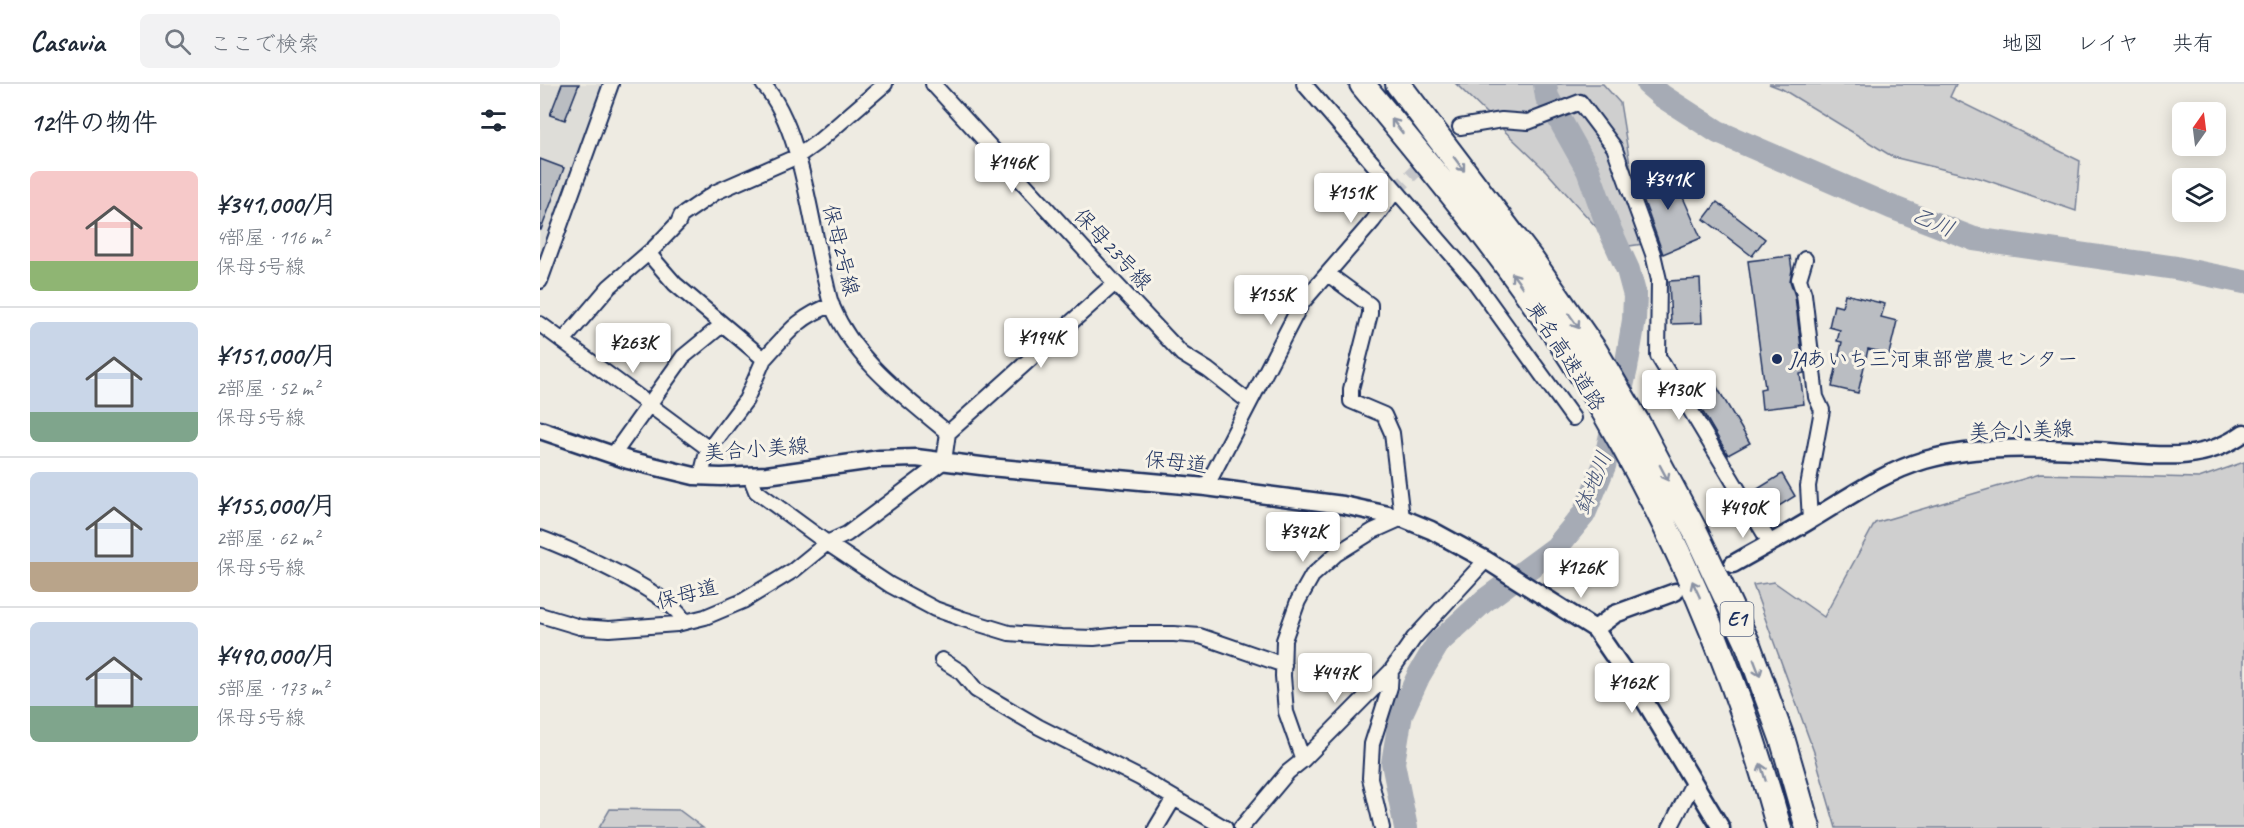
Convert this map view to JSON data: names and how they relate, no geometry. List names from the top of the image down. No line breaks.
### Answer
{"streets":{"highway":["東名高速道路","E1"],"street":["保母23号線","保母2号線","美合小美線","保母道"]},"crossings":[["美合小美線","保母道"]],"water":["乙川","鉢地川"],"places":["JAあいち三河東部営農センター"],"north":"top","page":{"header":"Casavia","search":"ここで検索","nav":["地図","レイヤ","共有"],"heading":"12件の物件","price":["¥146K","¥341K","¥151K","¥155K","¥194K","¥263K","¥130K","¥490K","¥342K","¥126K","¥447K","¥162K"],"list":[{"name":"¥341,000/月","note":"4部屋 · 116 m² · 保母5号線"},{"name":"¥151,000/月","note":"2部屋 · 52 m² · 保母5号線"},{"name":"¥155,000/月","note":"2部屋 · 62 m² · 保母5号線"},{"name":"¥490,000/月","note":"5部屋 · 173 m² · 保母5号線"}]}}
